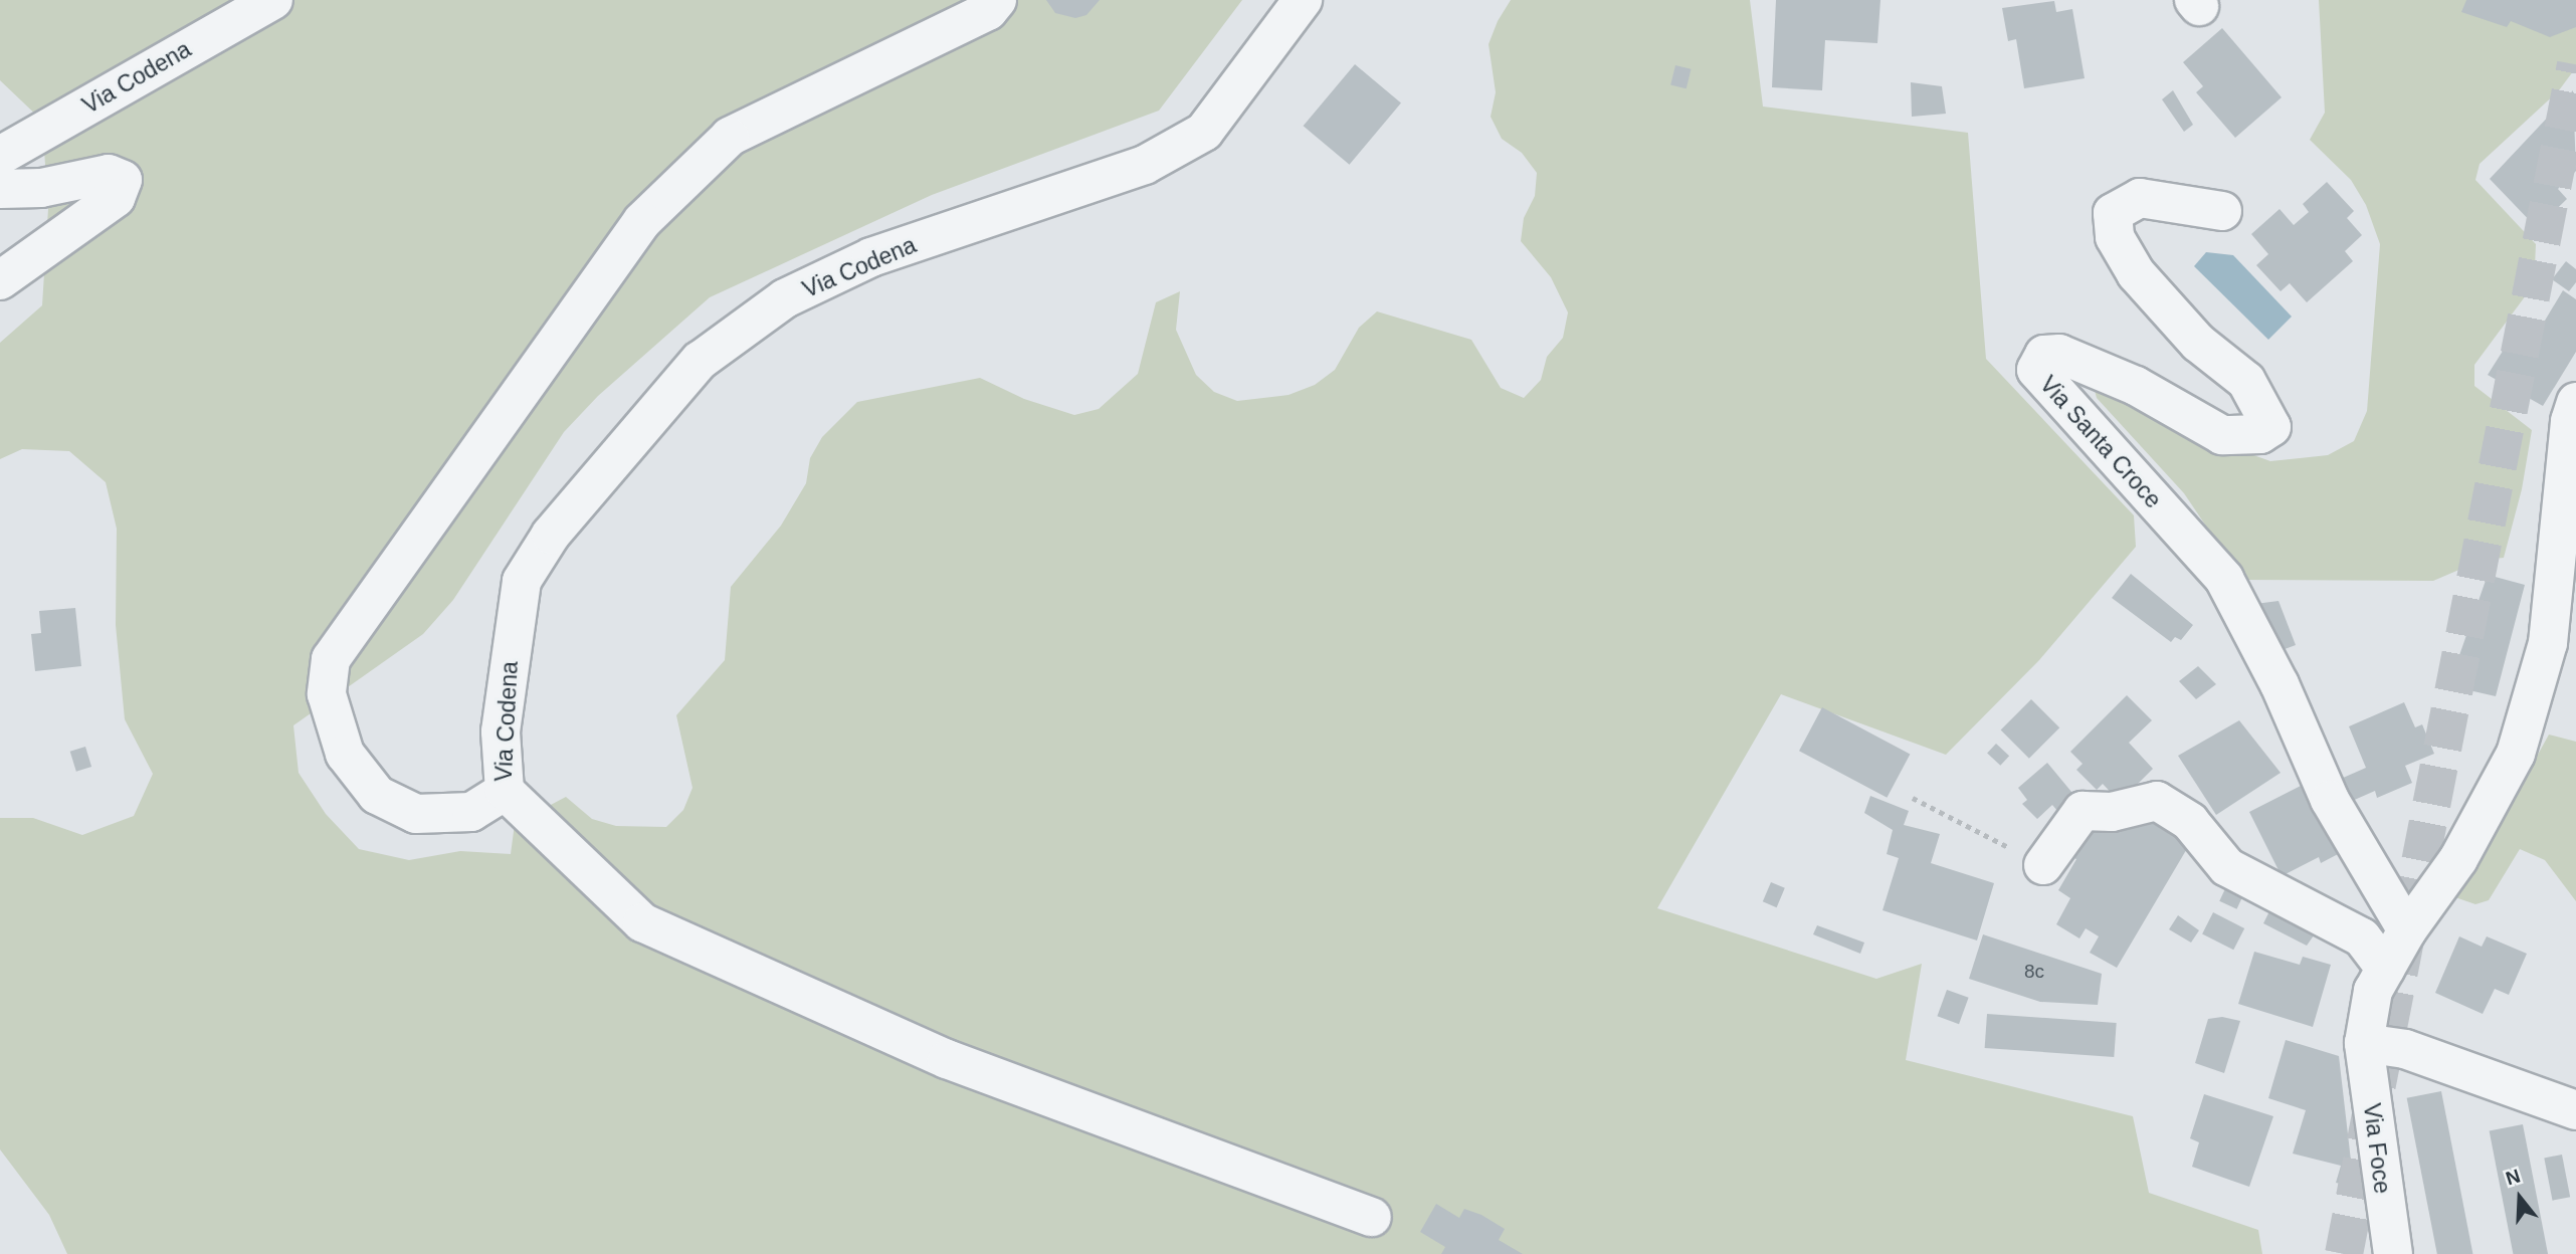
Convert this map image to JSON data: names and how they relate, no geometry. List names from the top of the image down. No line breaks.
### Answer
{"streets":{"street":["Via Codena","Via Santa Croce","Via Foce"]},"house_numbers":["8c"],"north":"top"}
